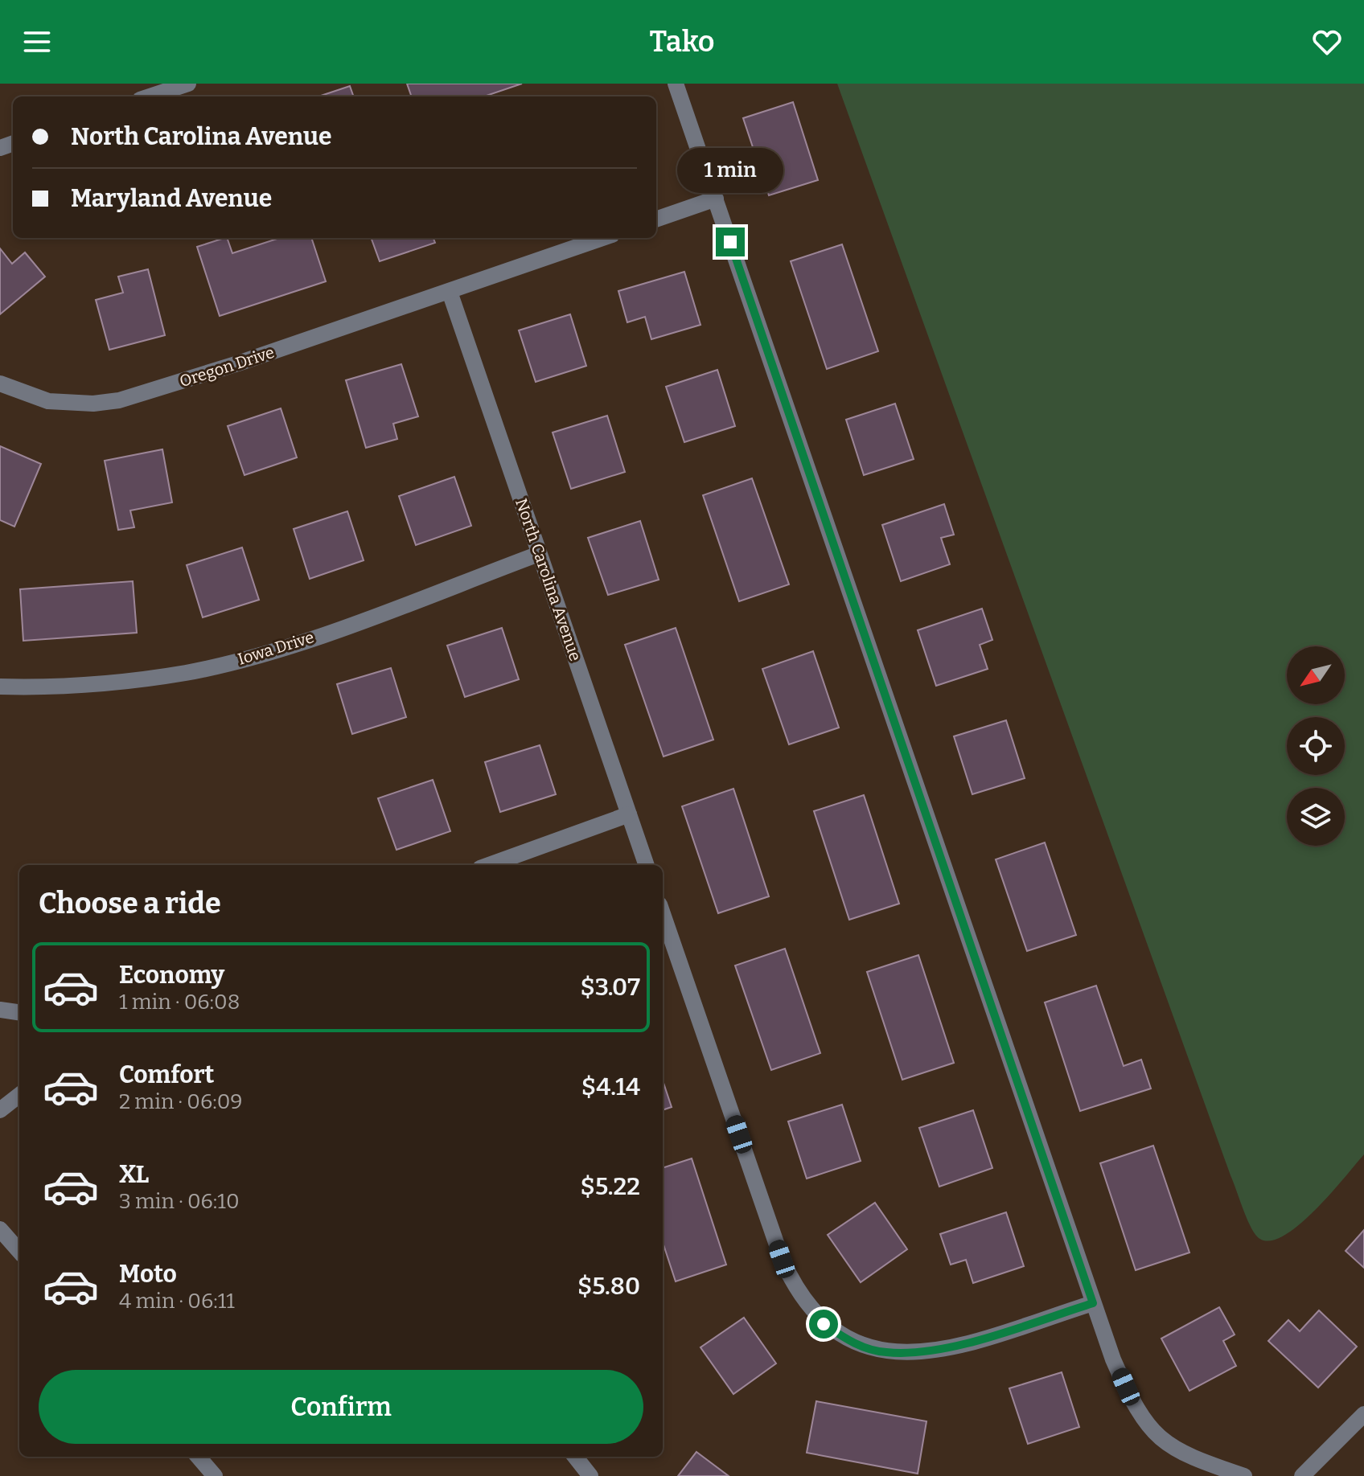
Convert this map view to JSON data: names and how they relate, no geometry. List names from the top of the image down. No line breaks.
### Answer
{"streets":{"street":["Oregon Drive","North Carolina Avenue","Iowa Drive"]},"crossings":[["Oregon Drive","North Carolina Avenue"],["North Carolina Avenue","Iowa Drive"]],"north":"bottom left","page":{"header":"Tako","banner":["North Carolina Avenue","Maryland Avenue"],"bubble":"1 min","heading":"Choose a ride","list":[{"name":"Economy","note":"1 min · 06:08","value":"$3.07"},{"name":"Comfort","note":"2 min · 06:09","value":"$4.14"},{"name":"XL","note":"3 min · 06:10","value":"$5.22"},{"name":"Moto","note":"4 min · 06:11","value":"$5.80"}],"buttons":"Confirm"}}
